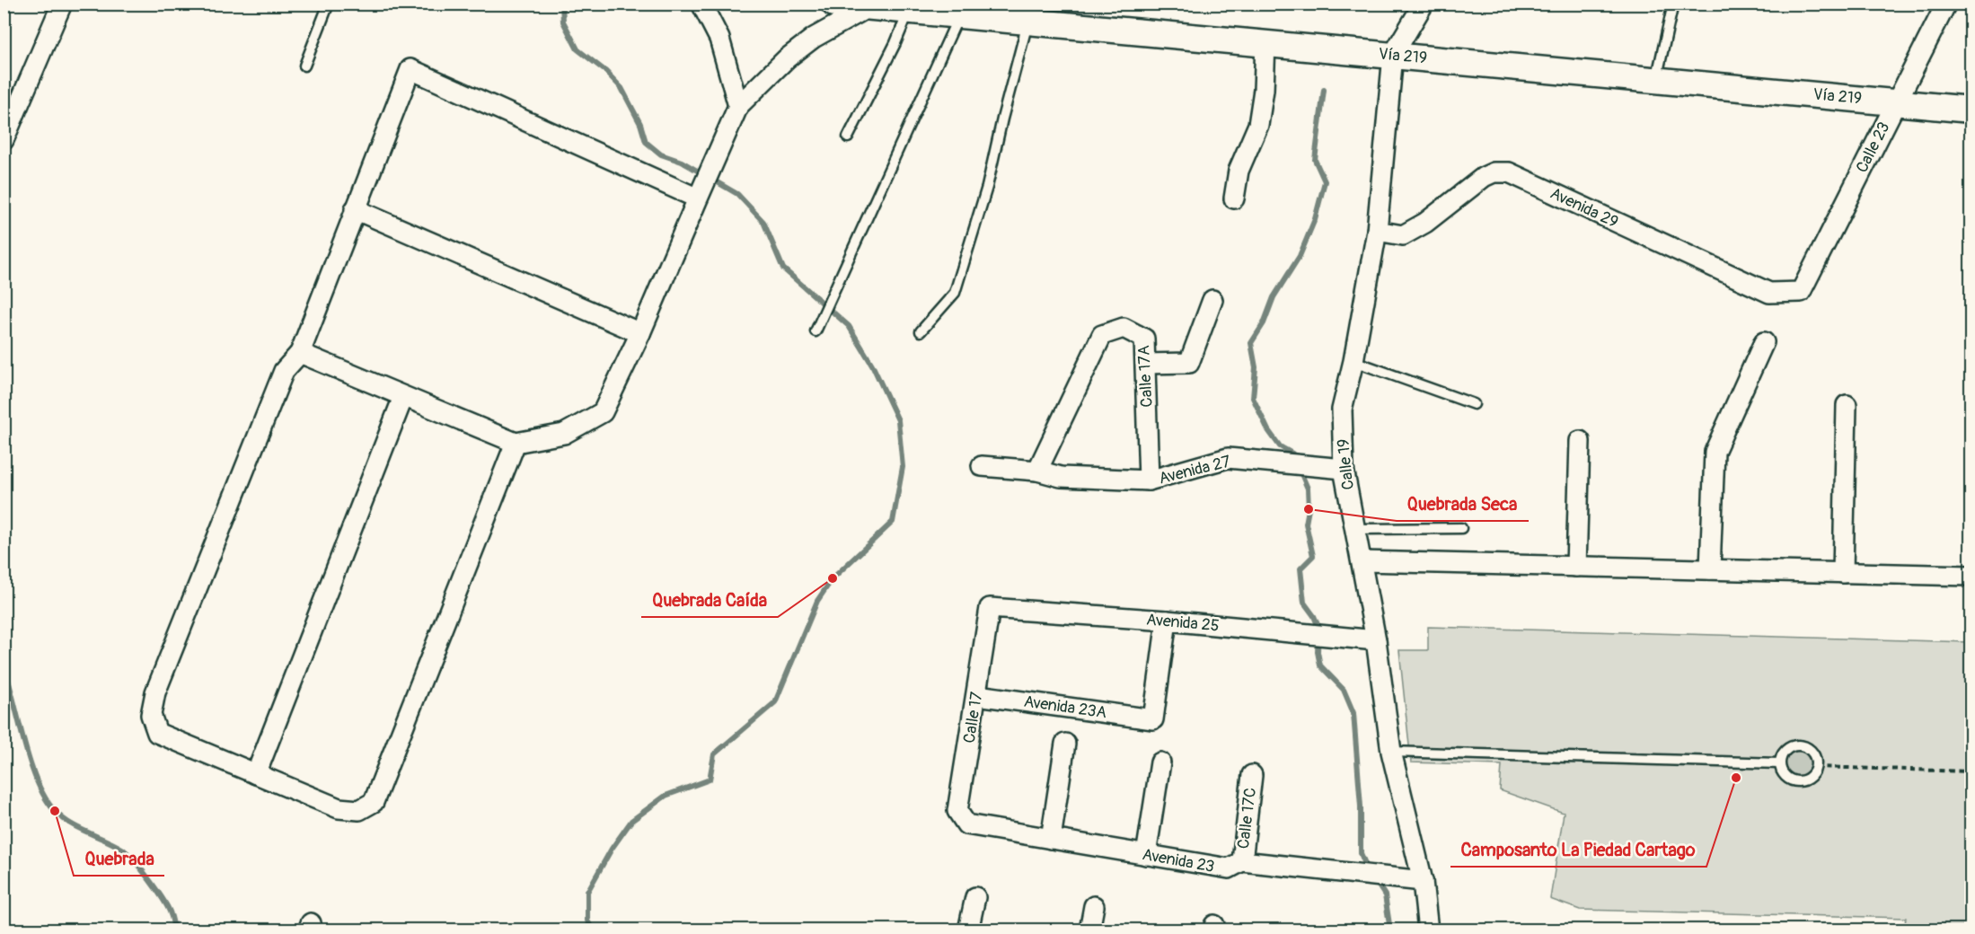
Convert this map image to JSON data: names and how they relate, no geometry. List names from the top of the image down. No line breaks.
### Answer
{"streets":{"main road":["Vía 219"],"street":["Calle 23","Avenida 29","Calle 17A","Calle 19","Avenida 27","Avenida 25","Avenida 23A","Calle 17","Calle 17C","Avenida 23"]},"crossings":[["Vía 219","Calle 23"],["Vía 219","Calle 19"],["Calle 23","Avenida 29"],["Avenida 29","Calle 19"],["Calle 17A","Avenida 27"],["Calle 19","Avenida 27"],["Calle 19","Avenida 25"],["Calle 19","Avenida 23"],["Avenida 25","Avenida 23A"],["Avenida 25","Calle 17"],["Avenida 23A","Calle 17"],["Calle 17","Avenida 23"],["Calle 17C","Avenida 23"]],"places":["Quebrada Seca","Quebrada Caída","Camposanto La Piedad Cartago","Quebrada"]}
